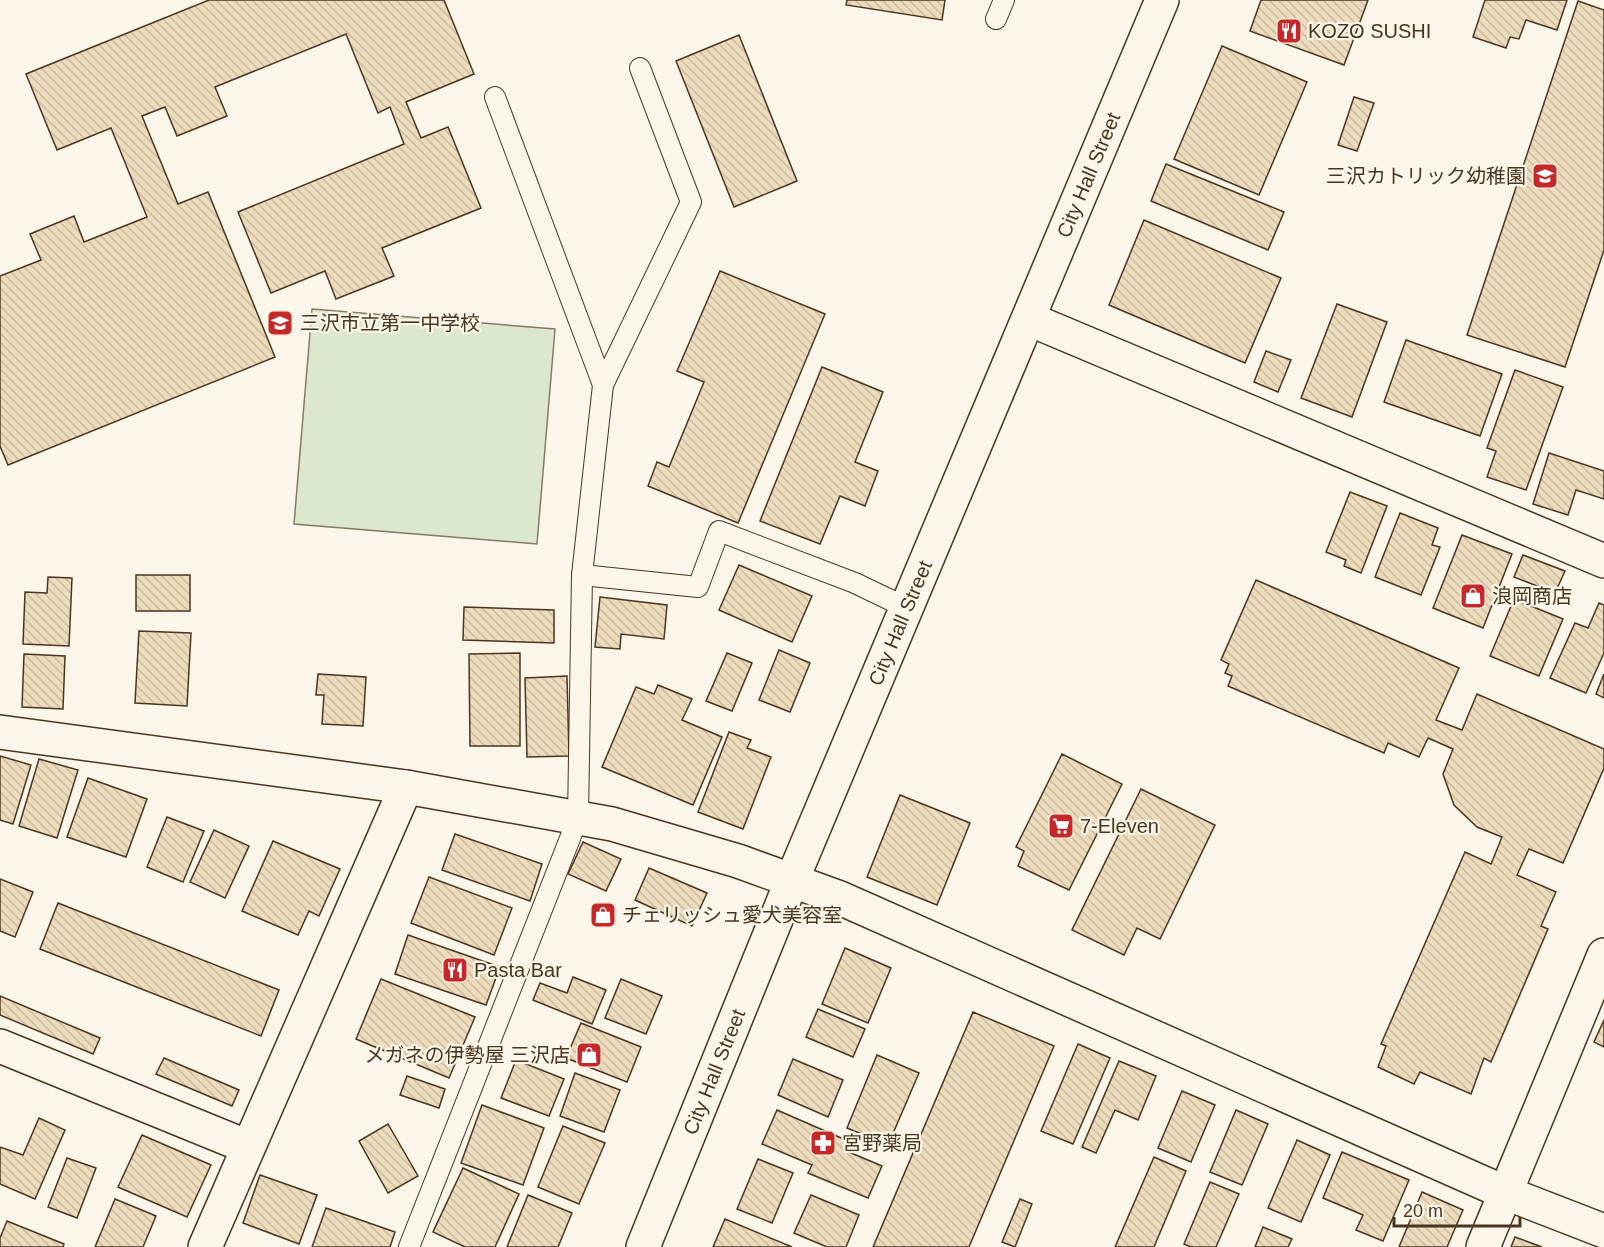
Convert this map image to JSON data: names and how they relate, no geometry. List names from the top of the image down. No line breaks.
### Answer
{"streets":{"street":["City Hall Street"]},"places":{"restaurant":["KOZO SUSHI","Pasta Bar"],"school or university":["三沢カトリック幼稚園","三沢市立第一中学校"],"shop":["浪岡商店","チェリッシュ愛犬美容室","メガネの伊勢屋 三沢店"],"supermarket":["7-Eleven"],"pharmacy":["宮野薬局"]},"scale_bar":"20 m"}
